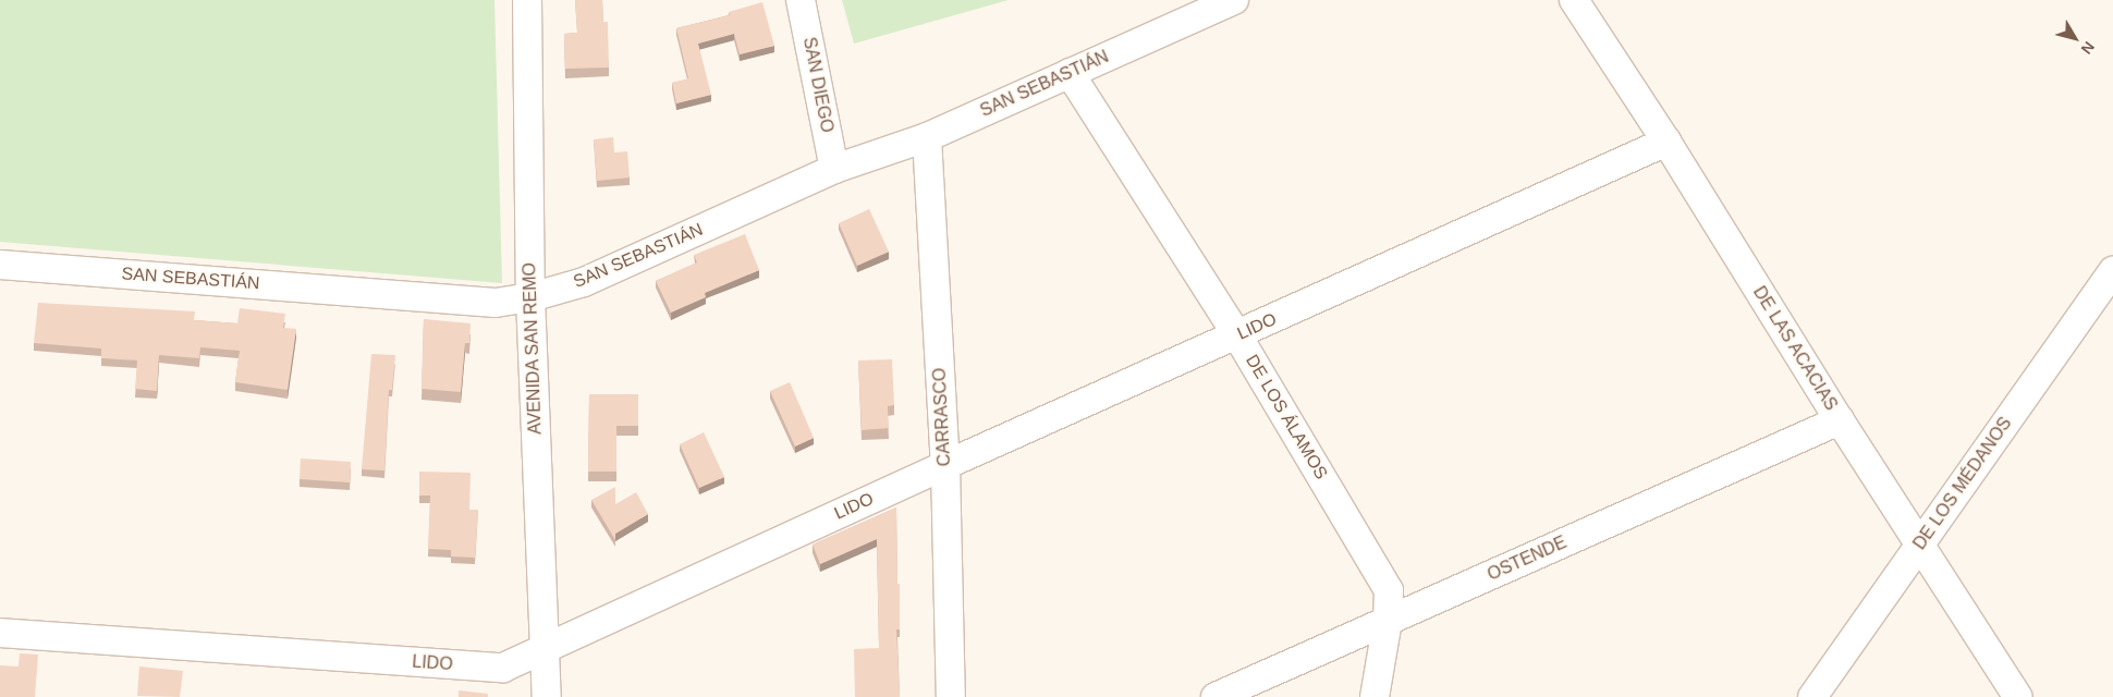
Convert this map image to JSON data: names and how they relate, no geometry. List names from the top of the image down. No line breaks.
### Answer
{"streets":{"street":["SAN SEBASTIÁN","SAN DIEGO","LIDO","AVENIDA SAN REMO","DE LAS ACACIAS","CARRASCO","DE LOS ÁLAMOS","DE LOS MÉDANOS","OSTENDE"]},"crossings":[["SAN SEBASTIÁN","SAN DIEGO"],["SAN SEBASTIÁN","AVENIDA SAN REMO"],["SAN SEBASTIÁN","CARRASCO"],["SAN SEBASTIÁN","DE LOS ÁLAMOS"],["LIDO","AVENIDA SAN REMO"],["LIDO","DE LAS ACACIAS"],["LIDO","CARRASCO"],["LIDO","DE LOS ÁLAMOS"],["DE LAS ACACIAS","DE LOS MÉDANOS"],["DE LAS ACACIAS","OSTENDE"],["DE LOS ÁLAMOS","OSTENDE"]],"north":"bottom right"}
